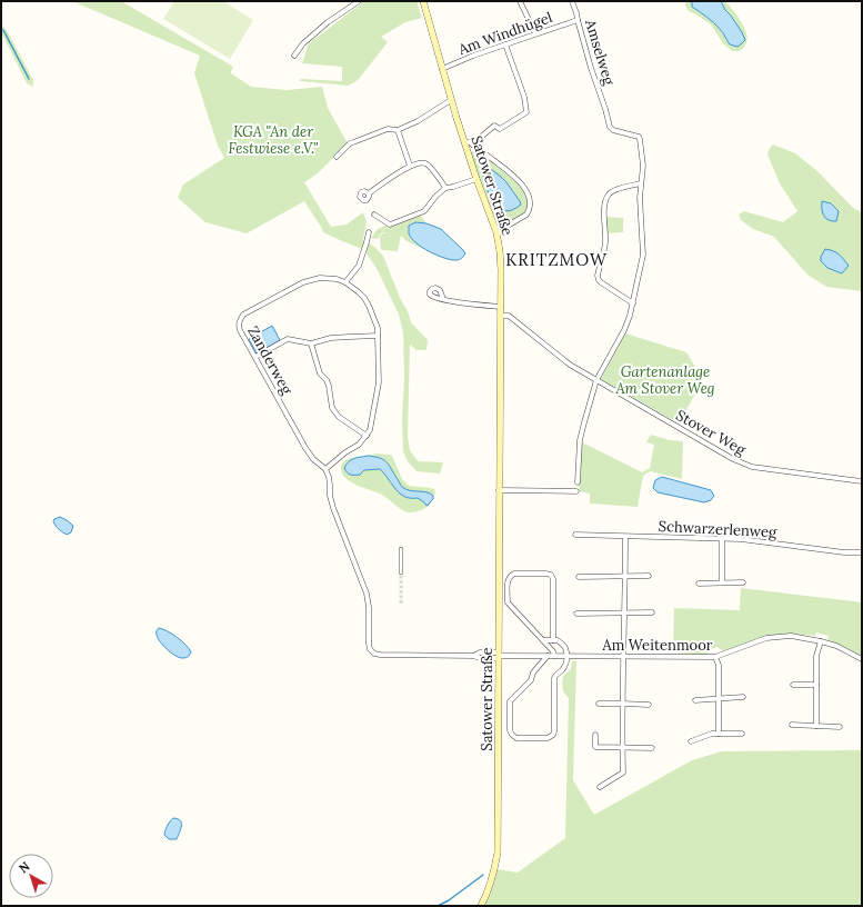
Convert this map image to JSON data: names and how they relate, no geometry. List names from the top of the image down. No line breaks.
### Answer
{"streets":{"main road":["Satower Straße"],"street":["Am Windhügel","Amselweg","Zanderweg","Stover Weg","Schwarzerlenweg","Am Weitenmoor"]},"crossings":[["Am Windhügel","Amselweg"],["Am Windhügel","Satower Straße"],["Satower Straße","Stover Weg"],["Satower Straße","Am Weitenmoor"],["Zanderweg","Am Weitenmoor"]],"districts":["KRITZMOW"],"parks":["KGA \"An der Festwiese e.V.\"","Gartenanlage Am Stover Weg"],"north":"top left"}
